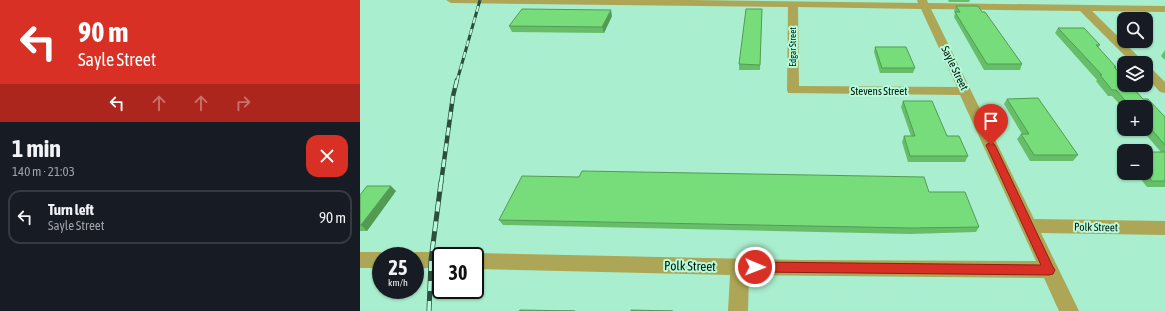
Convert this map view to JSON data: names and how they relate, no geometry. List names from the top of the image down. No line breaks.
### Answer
{"streets":{"street":["Edgar Street","Sayle Street","Stevens Street","Polk Street"]},"crossings":[["Edgar Street","Stevens Street"],["Sayle Street","Stevens Street"],["Sayle Street","Polk Street"]],"page":{"turn":["90 m","Sayle Street"],"map_buttons":["+","−"],"heading":["1 min","140 m · 21:03"],"list":[{"name":"Turn left","note":"Sayle Street","value":"90 m"}],"speed":"25 km/h","limit":"30"}}
